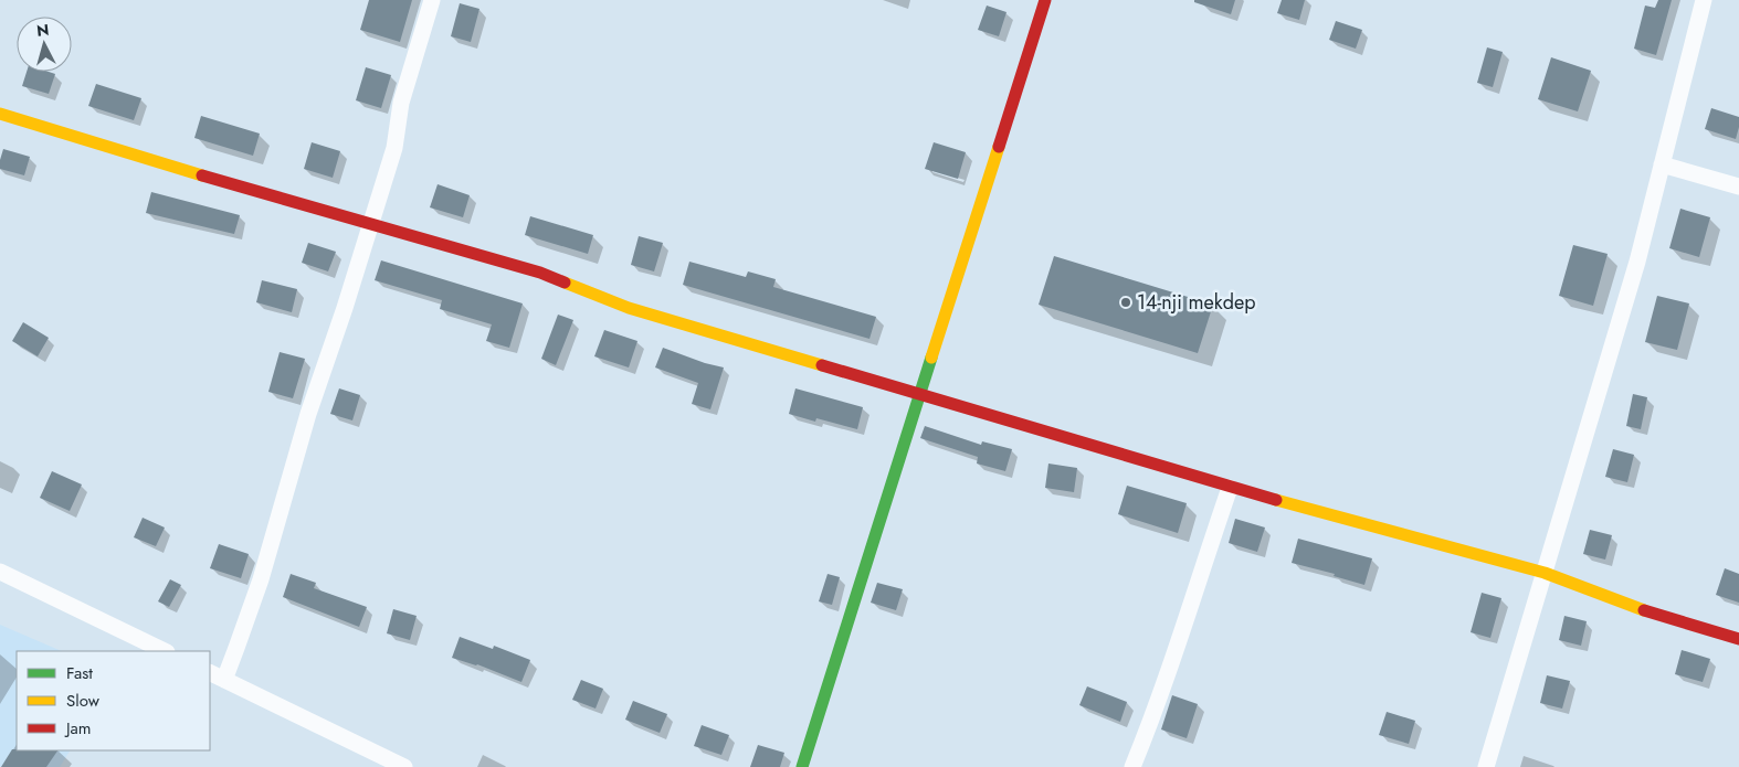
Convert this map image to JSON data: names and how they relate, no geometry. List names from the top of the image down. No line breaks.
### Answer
{"places":["14-nji mekdep"],"legend":["Fast","Slow","Jam"],"north":"top"}
